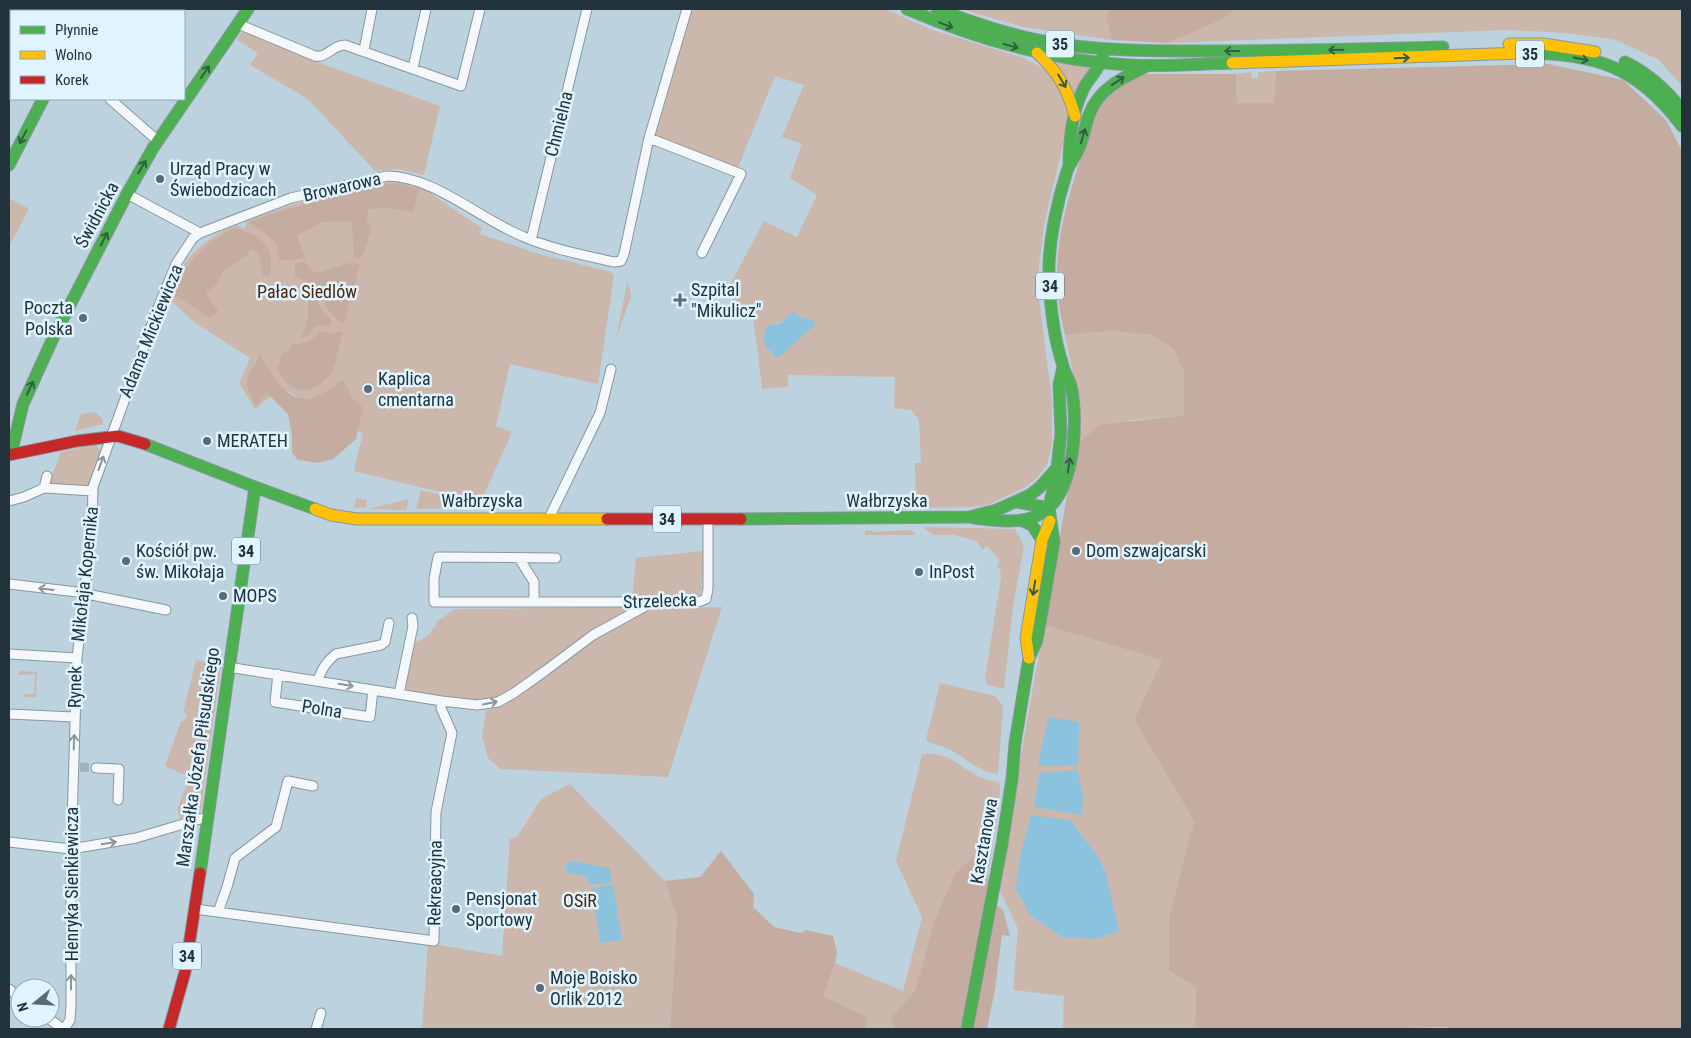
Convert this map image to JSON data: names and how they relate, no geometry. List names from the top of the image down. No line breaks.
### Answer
{"streets":{"main road":["35","Świdnicka","34","Wałbrzyska","Marszałka Józefa Piłsudskiego","Kasztanowa"],"street":["Chmielna","Browarowa","Adama Mickiewicza","Mikołaja Kopernika","Strzelecka","Rynek","Polna","Rekreacyjna","Henryka Sienkiewicza"]},"crossings":[["35","Wałbrzyska"],["Chmielna","Browarowa"],["Browarowa","Adama Mickiewicza"],["Świdnicka","Wałbrzyska"],["Adama Mickiewicza","Wałbrzyska"],["Adama Mickiewicza","Mikołaja Kopernika"],["Wałbrzyska","Strzelecka"],["Wałbrzyska","Marszałka Józefa Piłsudskiego"],["Wałbrzyska","Kasztanowa"],["Mikołaja Kopernika","Rynek"],["Strzelecka","Polna"],["Rynek","Henryka Sienkiewicza"],["Polna","Marszałka Józefa Piłsudskiego"],["Polna","Rekreacyjna"],["Marszałka Józefa Piłsudskiego","Rekreacyjna"]],"one_way":["Świdnicka","Polna","Henryka Sienkiewicza"],"parks":["Pałac Siedlów","OSiR"],"places":{"other":["Urząd Pracy w Świebodzicach","Poczta Polska","Kaplica cmentarna","MERATEH","Dom szwajcarski","Kościół pw. św. Mikołaja","InPost","MOPS","Pensjonat Sportowy","Moje Boisko Orlik 2012"],"health":["Szpital \"Mikulicz\""]},"legend":["Płynnie","Wolno","Korek"],"north":"left"}
